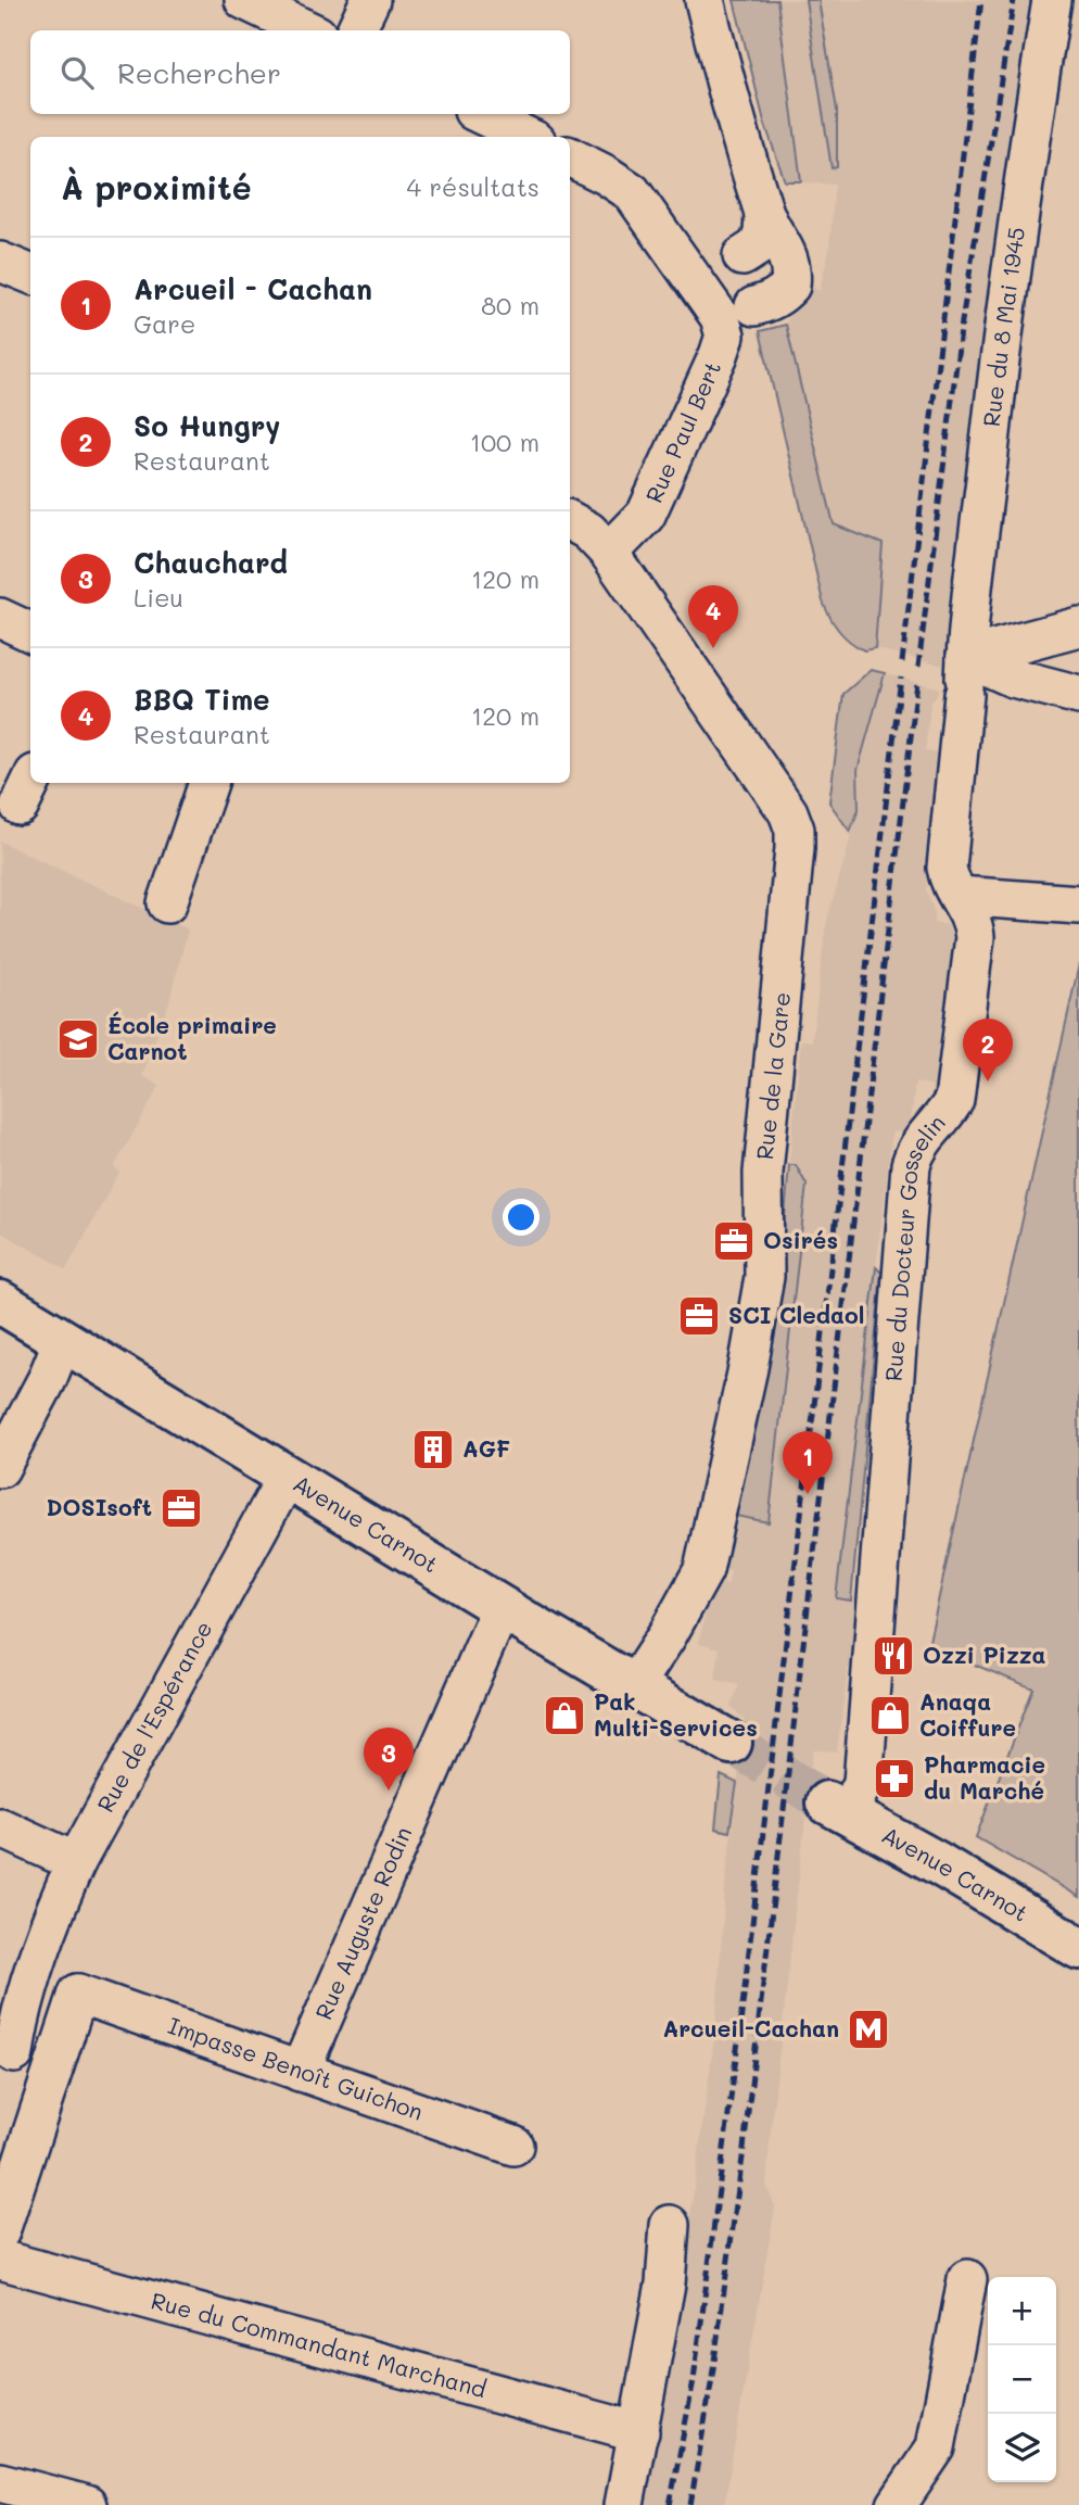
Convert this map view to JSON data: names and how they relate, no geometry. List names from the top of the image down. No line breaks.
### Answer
{"streets":{"street":["Rue du 8 Mai 1945","Rue Paul Bert","Rue de la Gare","Rue du Docteur Gosselin","Avenue Carnot","Rue de l'Espérance","Rue Auguste Rodin","Impasse Benoît Guichon","Rue du Commandant Marchand"]},"crossings":[["Rue du 8 Mai 1945","Rue du Docteur Gosselin"],["Rue Paul Bert","Rue de la Gare"],["Rue de la Gare","Avenue Carnot"],["Rue du Docteur Gosselin","Avenue Carnot"],["Avenue Carnot","Rue de l'Espérance"],["Avenue Carnot","Rue Auguste Rodin"],["Rue Auguste Rodin","Impasse Benoît Guichon"]],"places":{"school or university":["École primaire Carnot"],"office":["Osirés","SCI Cledaol","DOSIsoft"],"building":["AGF"],"restaurant":["Ozzi Pizza"],"shop":["Pak Multi-Services","Anaqa Coiffure"],"pharmacy":["Pharmacie du Marché"],"metro station":["Arcueil-Cachan"]},"page":{"search":"Rechercher","heading":["À proximité","4 résultats"],"list":[{"mark":"1","name":"Arcueil - Cachan","note":"Gare","value":"80 m"},{"mark":"2","name":"So Hungry","note":"Restaurant","value":"100 m"},{"mark":"3","name":"Chauchard","note":"Lieu","value":"120 m"},{"mark":"4","name":"BBQ Time","note":"Restaurant","value":"120 m"}],"pins":["4","2","1","3"],"map_buttons":["+","−"]}}
